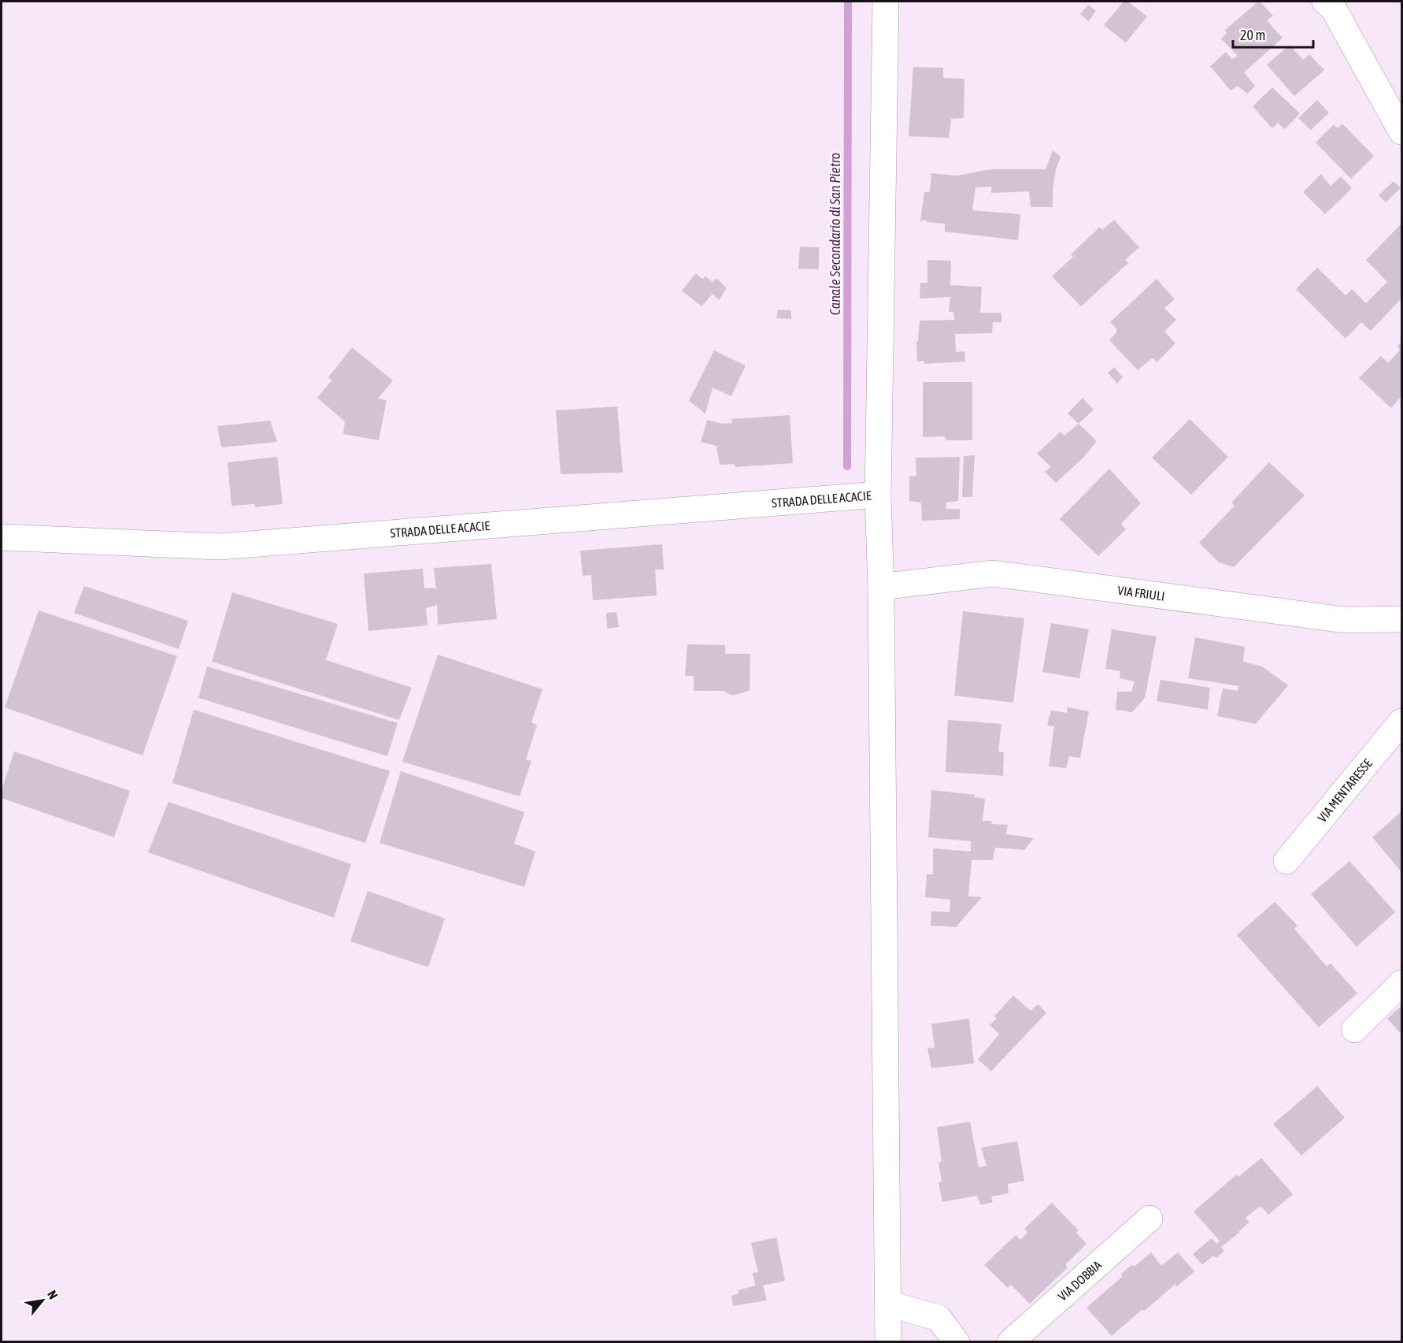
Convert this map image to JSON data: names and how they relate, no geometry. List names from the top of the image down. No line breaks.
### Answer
{"streets":{"street":["STRADA DELLE ACACIE","VIA FRIULI","VIA MENTARESSE","VIA DOBBIA"]},"water":["Canale Secondario di San Pietro"],"scale_bar":"20 m","north":"top right"}
